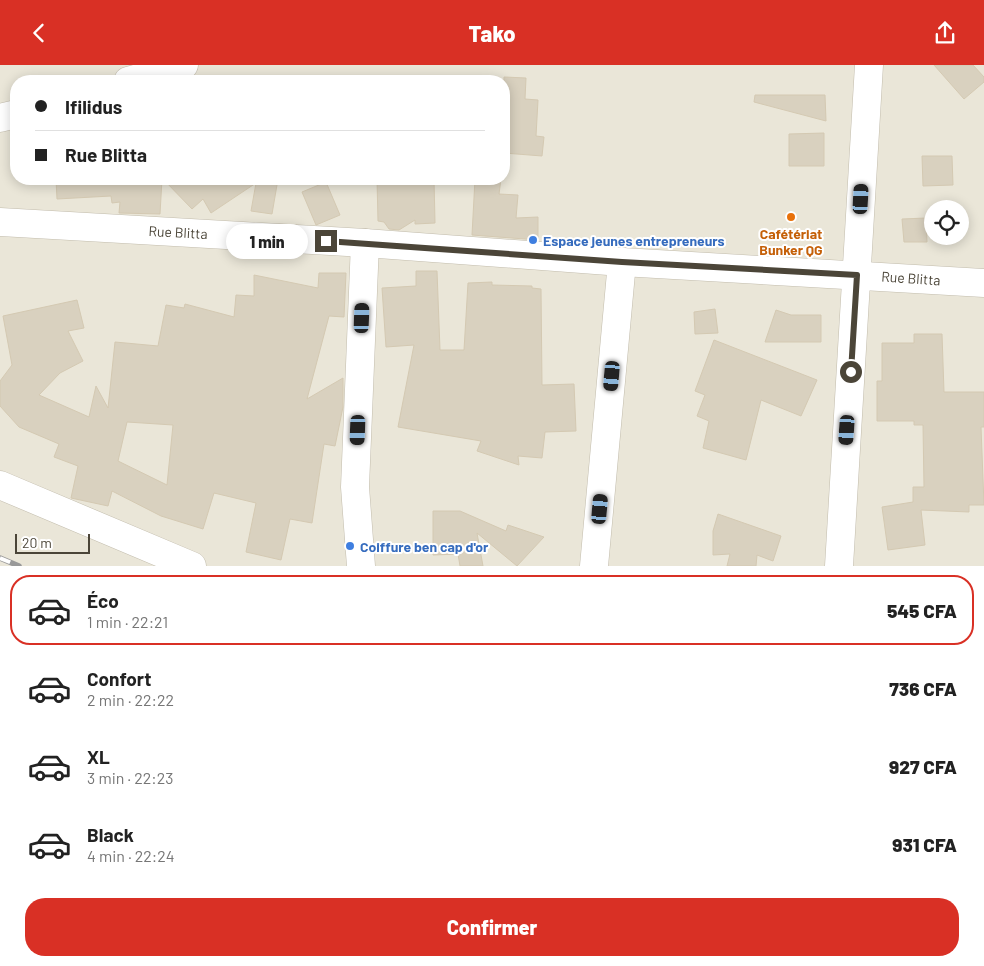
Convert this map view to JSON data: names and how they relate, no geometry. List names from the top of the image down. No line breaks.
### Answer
{"streets":{"street":["Rue Blitta"]},"places":["Cafétériat Bunker QG","Espace jeunes entrepreneurs","Coiffure ben cap d'or"],"scale_bar":"20 m","page":{"header":"Tako","banner":["Ifilidus","Rue Blitta"],"bubble":"1 min","scale":"20 m","list":[{"name":"Éco","note":"1 min · 22:21","value":"545 CFA"},{"name":"Confort","note":"2 min · 22:22","value":"736 CFA"},{"name":"XL","note":"3 min · 22:23","value":"927 CFA"},{"name":"Black","note":"4 min · 22:24","value":"931 CFA"}],"buttons":"Confirmer"}}
